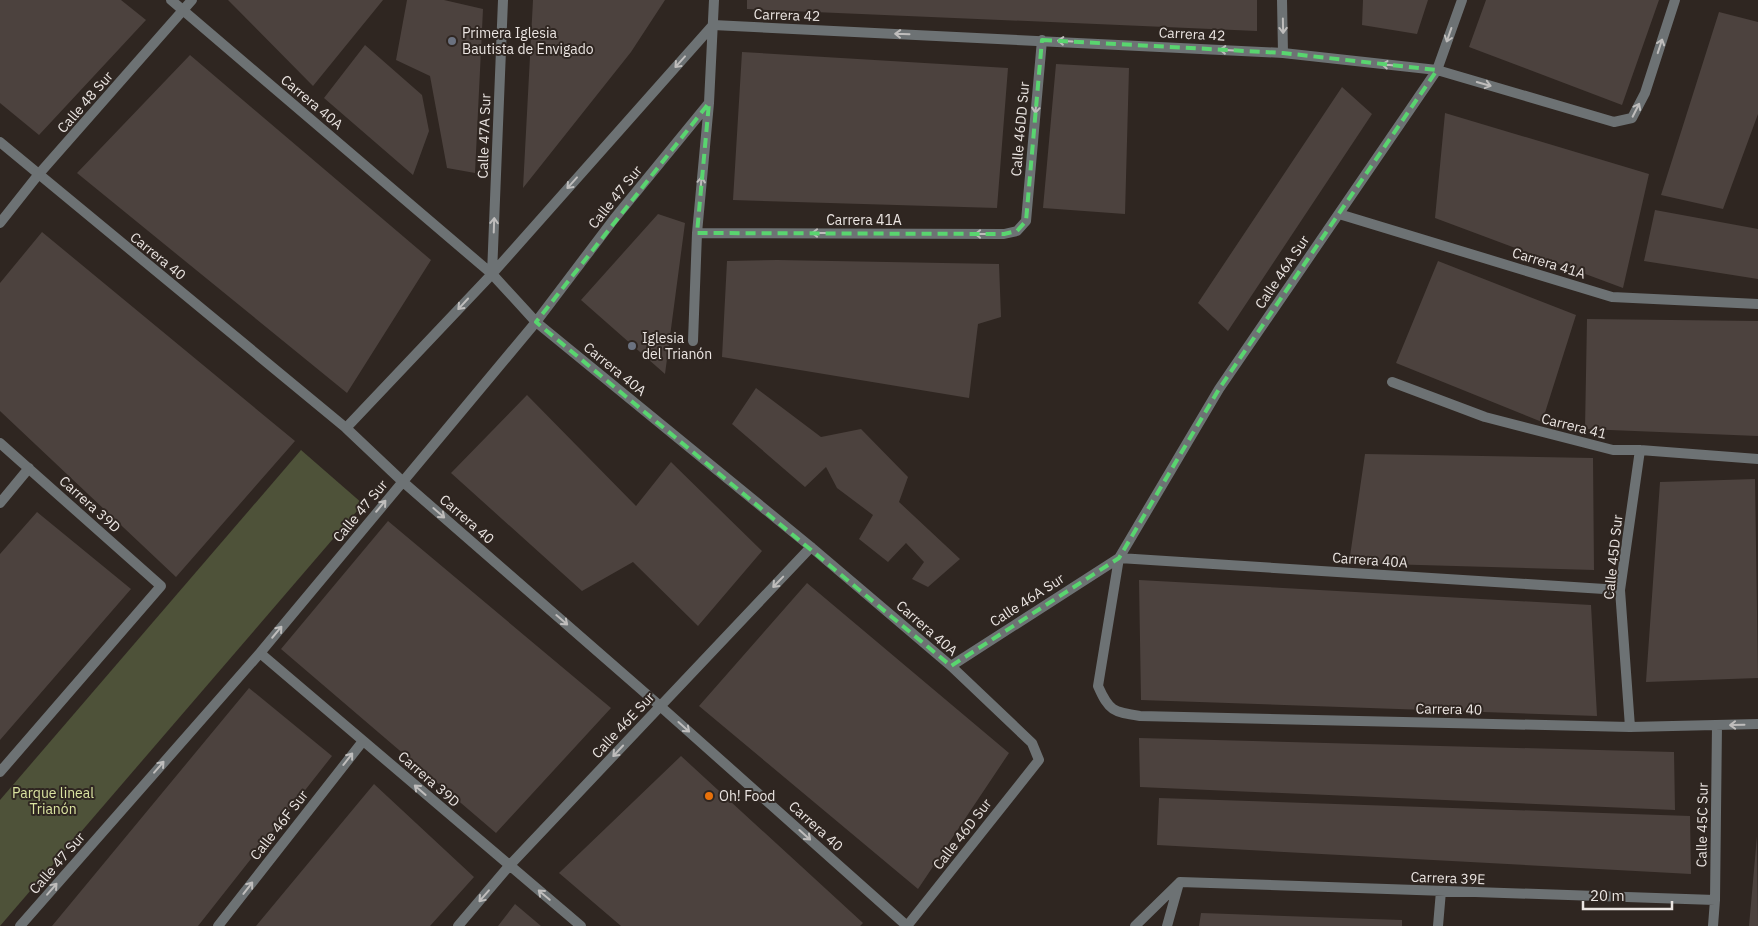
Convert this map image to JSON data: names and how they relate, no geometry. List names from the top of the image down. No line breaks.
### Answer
{"streets":{"street":["Carrera 42","Calle 48 Sur","Carrera 40A","Calle 46DD Sur","Calle 47A Sur","Calle 47 Sur","Carrera 41A","Carrera 40","Calle 46A Sur","Carrera 41","Carrera 39D","Calle 45D Sur","Calle 46E Sur","Calle 46F Sur","Calle 45C Sur","Calle 46D Sur","Carrera 39E"]},"crossings":[["Carrera 42","Calle 46DD Sur"],["Carrera 42","Calle 46A Sur"],["Calle 48 Sur","Carrera 40A"],["Calle 48 Sur","Carrera 40"],["Carrera 40A","Calle 47A Sur"],["Carrera 40A","Calle 47 Sur"],["Carrera 40A","Calle 46A Sur"],["Carrera 40A","Calle 45D Sur"],["Carrera 40A","Calle 46E Sur"],["Carrera 40A","Calle 46D Sur"],["Calle 46DD Sur","Carrera 41A"],["Calle 47 Sur","Carrera 40"],["Calle 47 Sur","Carrera 39D"],["Carrera 41A","Calle 46A Sur"],["Carrera 40","Calle 46A Sur"],["Carrera 40","Calle 45D Sur"],["Carrera 40","Calle 46E Sur"],["Carrera 40","Calle 45C Sur"],["Carrera 40","Calle 46D Sur"],["Carrera 41","Calle 45D Sur"],["Carrera 39D","Calle 46E Sur"],["Carrera 39D","Calle 46F Sur"],["Calle 45C Sur","Carrera 39E"]],"one_way":["Calle 46DD Sur","Calle 47A Sur","Calle 47 Sur","Carrera 41A","Carrera 40","Calle 46E Sur","Calle 46F Sur"],"parks":["Parque lineal Trianón"],"places":["Primera Iglesia Bautista de Envigado","Iglesia del Trianón","Oh! Food"],"scale_bar":"20 m"}
